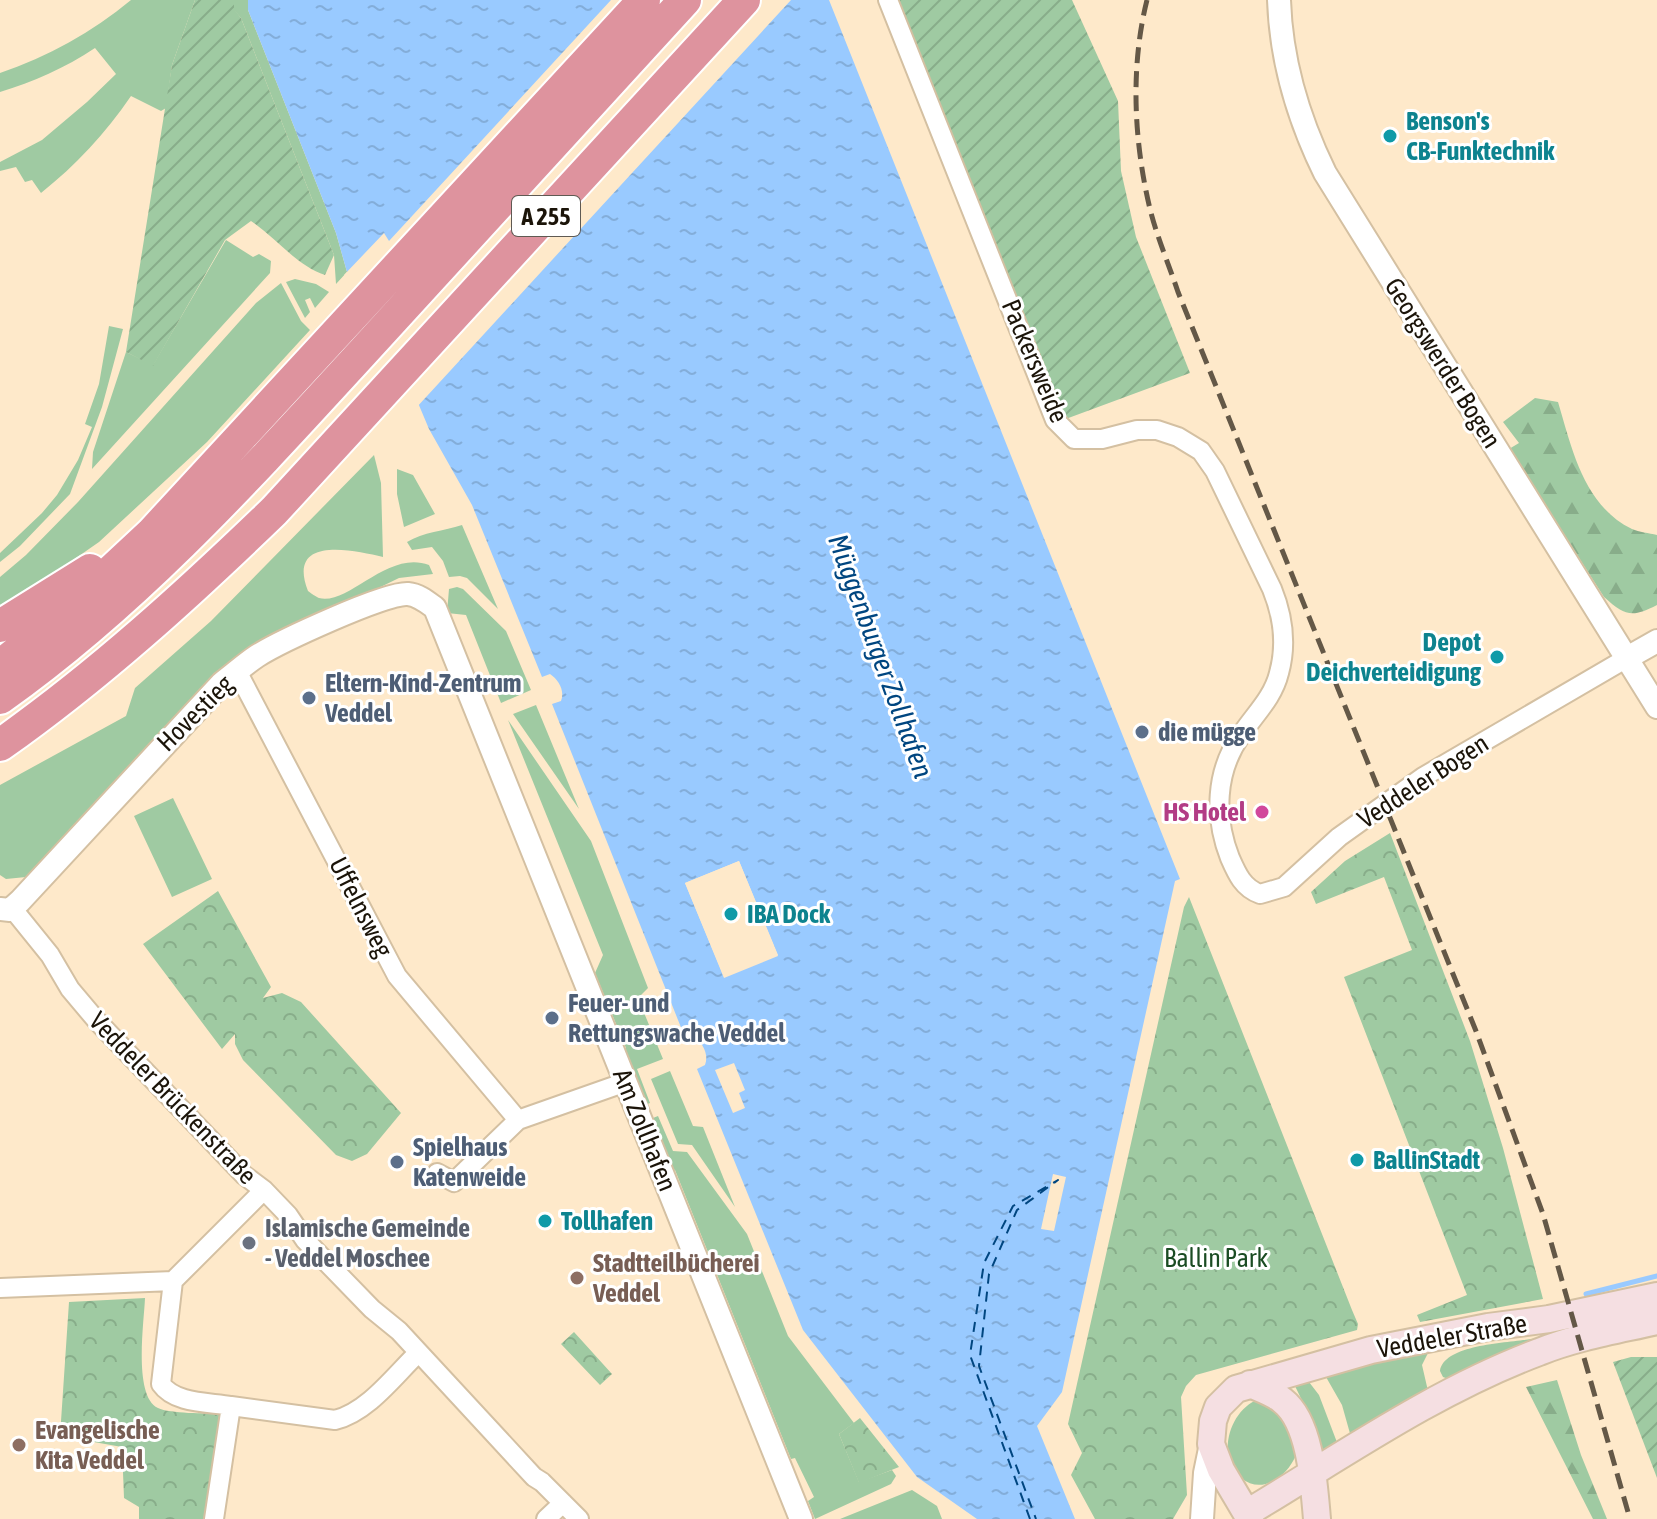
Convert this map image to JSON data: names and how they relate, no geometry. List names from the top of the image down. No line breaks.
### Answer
{"streets":{"highway":["A 255"],"main road":["Veddeler Straße"],"street":["Packersweide","Georgswerder Bogen","Hovestieg","Veddeler Bogen","Uffelnsweg","Veddeler Brückenstraße","Am Zollhafen"]},"crossings":[["Packersweide","Veddeler Bogen"],["Georgswerder Bogen","Veddeler Bogen"],["Hovestieg","Uffelnsweg"],["Hovestieg","Veddeler Brückenstraße"],["Hovestieg","Am Zollhafen"]],"water":["Müggenburger Zollhafen"],"parks":["Ballin Park"],"places":["Benson's CB-Funktechnik","Depot Deichverteidigung","Eltern-Kind-Zentrum Veddel","die mügge","HS Hotel","IBA Dock","Feuer- und Rettungswache Veddel","BallinStadt","Spielhaus Katenweide","Tollhafen","Islamische Gemeinde - Veddel Moschee","Stadtteilbücherei Veddel","Evangelische Kita Veddel"]}
